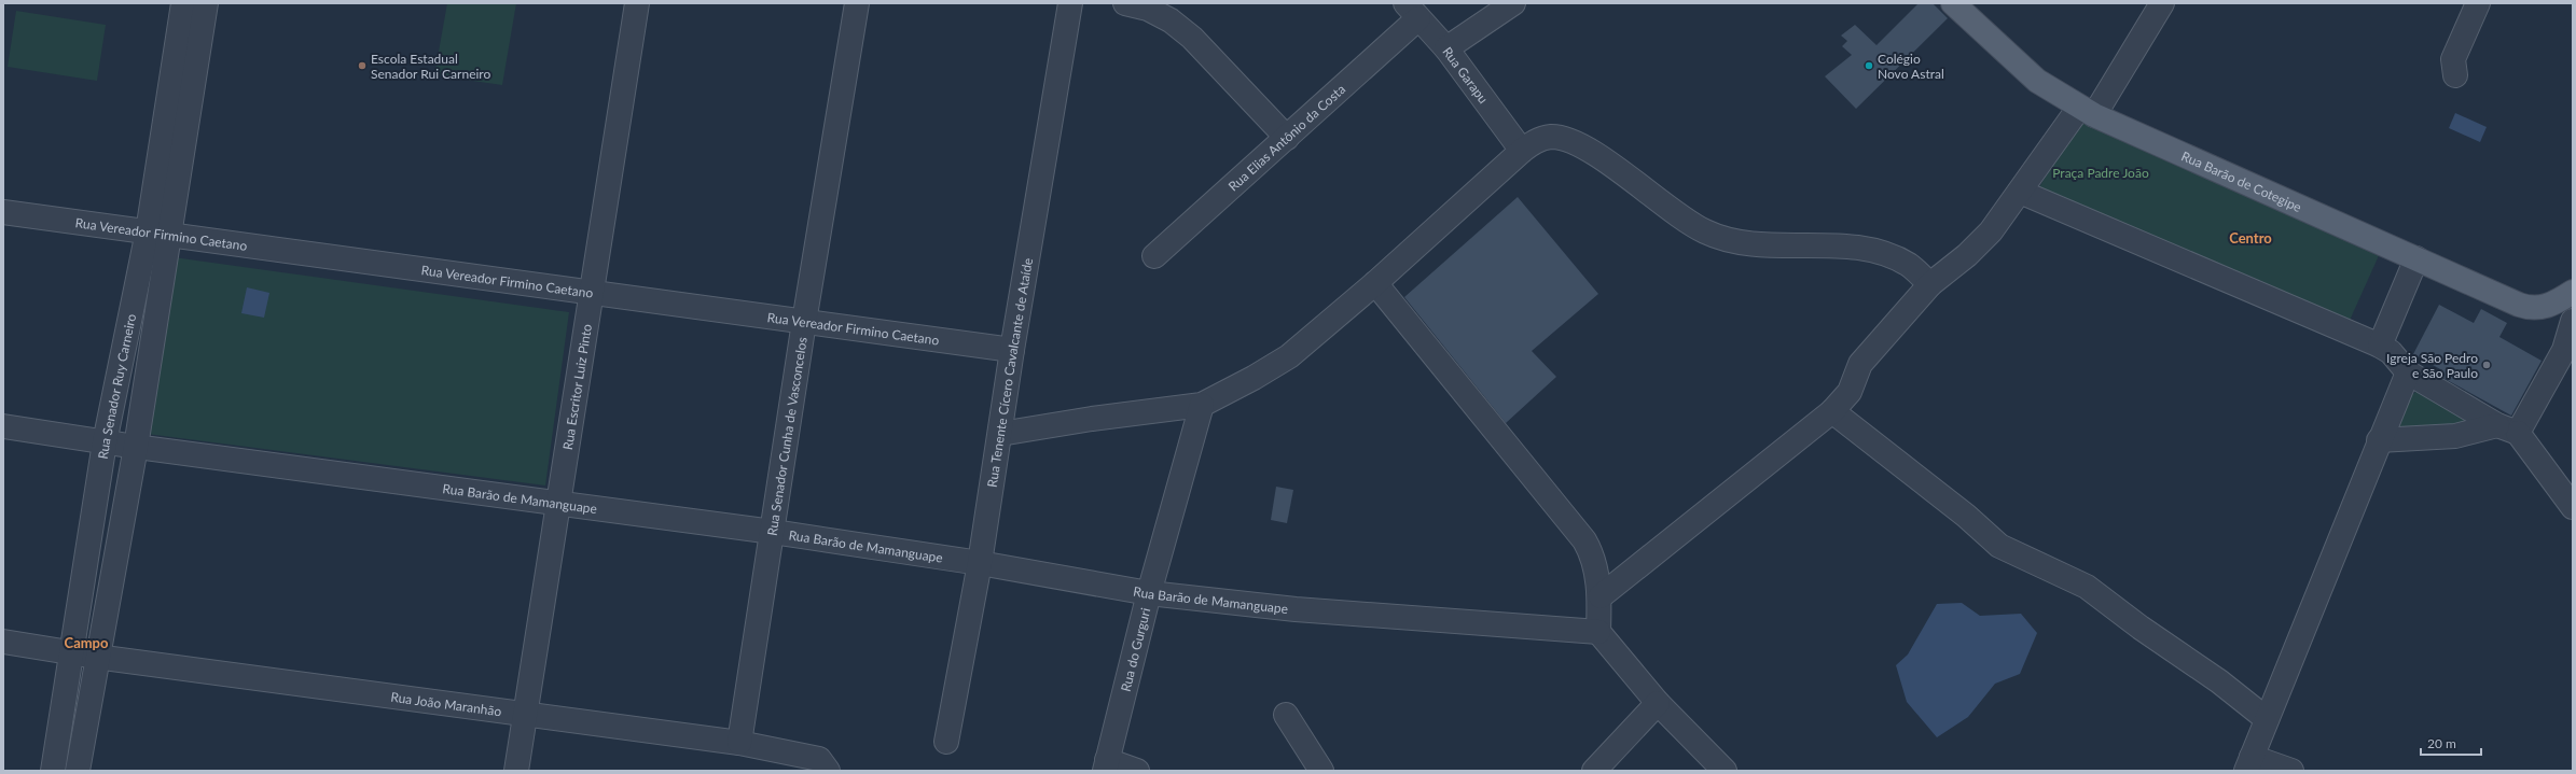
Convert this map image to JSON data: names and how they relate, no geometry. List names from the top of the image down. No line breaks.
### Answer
{"streets":{"main road":["Rua Barão de Cotegipe"],"street":["Rua Garapu","Rua Elias Antônio da Costa","Rua Vereador Firmino Caetano","Rua Tenente Cícero Cavalcante de Ataíde","Rua Senador Ruy Carneiro","Rua Escritor Luiz Pinto","Rua Senador Cunha de Vasconcelos","Rua Barão de Mamanguape","Rua do Gurguri","Rua João Maranhão"]},"crossings":[["Rua Garapu","Rua Elias Antônio da Costa"],["Rua Vereador Firmino Caetano","Rua Tenente Cícero Cavalcante de Ataíde"],["Rua Vereador Firmino Caetano","Rua Senador Ruy Carneiro"],["Rua Vereador Firmino Caetano","Rua Escritor Luiz Pinto"],["Rua Vereador Firmino Caetano","Rua Senador Cunha de Vasconcelos"],["Rua Tenente Cícero Cavalcante de Ataíde","Rua Barão de Mamanguape"],["Rua Senador Ruy Carneiro","Rua Barão de Mamanguape"],["Rua Senador Ruy Carneiro","Rua João Maranhão"],["Rua Escritor Luiz Pinto","Rua Barão de Mamanguape"],["Rua Escritor Luiz Pinto","Rua João Maranhão"],["Rua Senador Cunha de Vasconcelos","Rua Barão de Mamanguape"],["Rua Senador Cunha de Vasconcelos","Rua João Maranhão"],["Rua Barão de Mamanguape","Rua do Gurguri"]],"districts":["Centro","Campo"],"parks":["Praça Padre João"],"places":["Escola Estadual Senador Rui Carneiro","Colégio Novo Astral","Igreja São Pedro e São Paulo"],"scale_bar":"20 m"}
